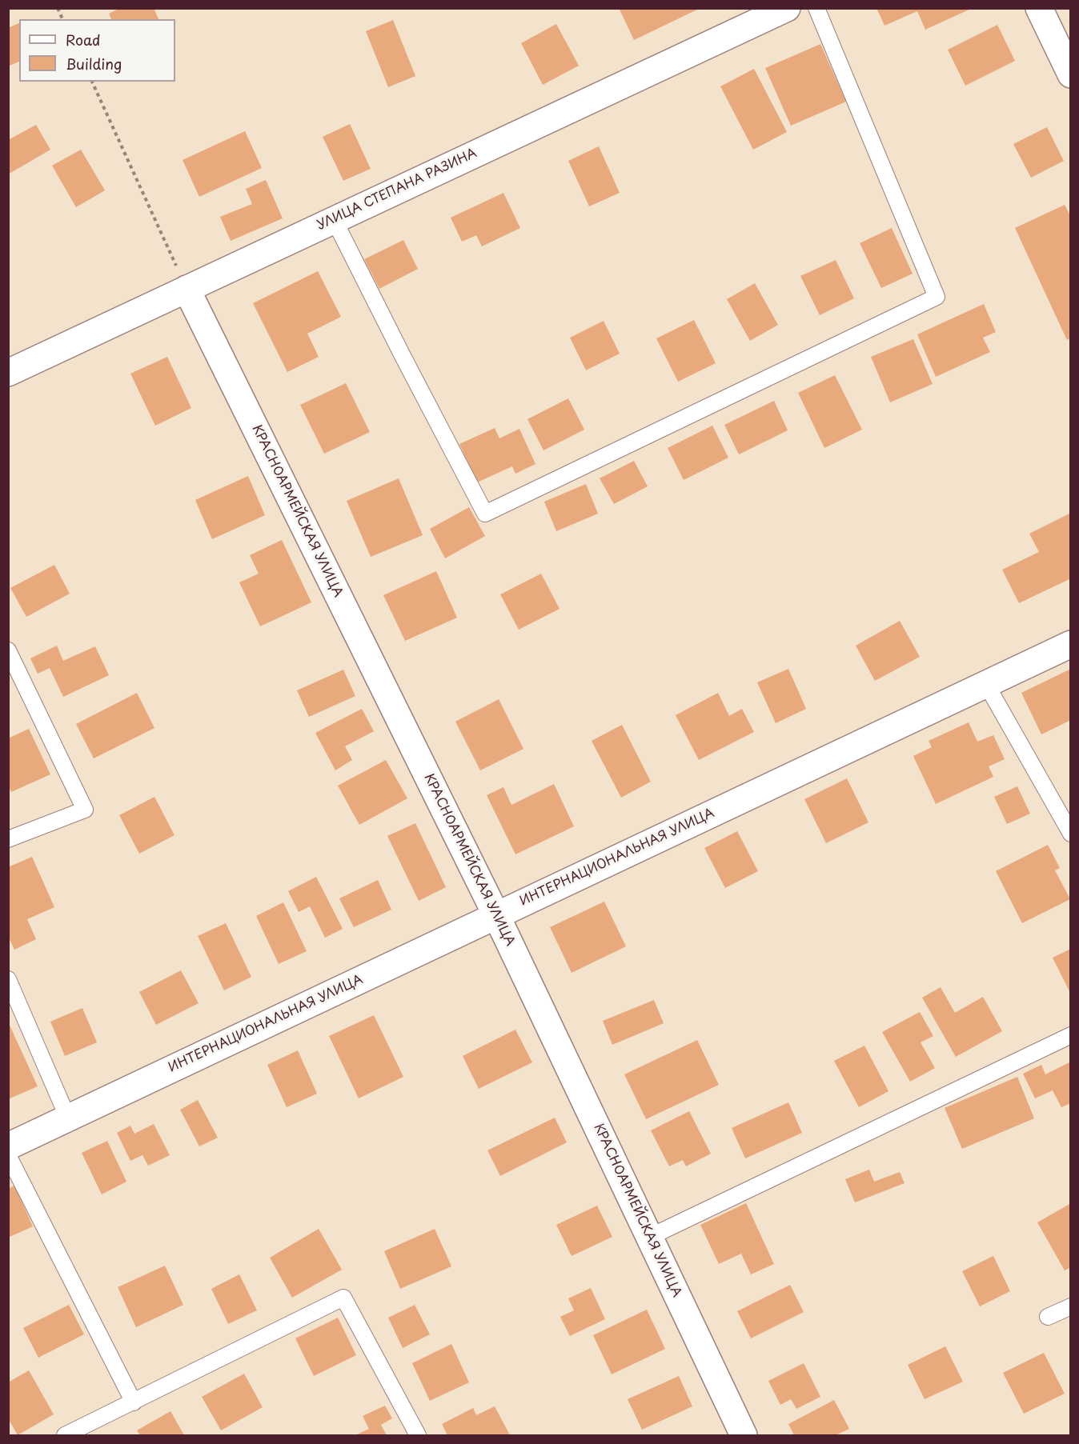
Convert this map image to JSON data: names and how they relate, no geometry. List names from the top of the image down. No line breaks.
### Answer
{"streets":{"street":["УЛИЦА СТЕПАНА РАЗИНА","КРАСНОАРМЕЙСКАЯ УЛИЦА","ИНТЕРНАЦИОНАЛЬНАЯ УЛИЦА"]},"crossings":[["УЛИЦА СТЕПАНА РАЗИНА","КРАСНОАРМЕЙСКАЯ УЛИЦА"],["КРАСНОАРМЕЙСКАЯ УЛИЦА","ИНТЕРНАЦИОНАЛЬНАЯ УЛИЦА"]],"legend":["Road","Building"]}
